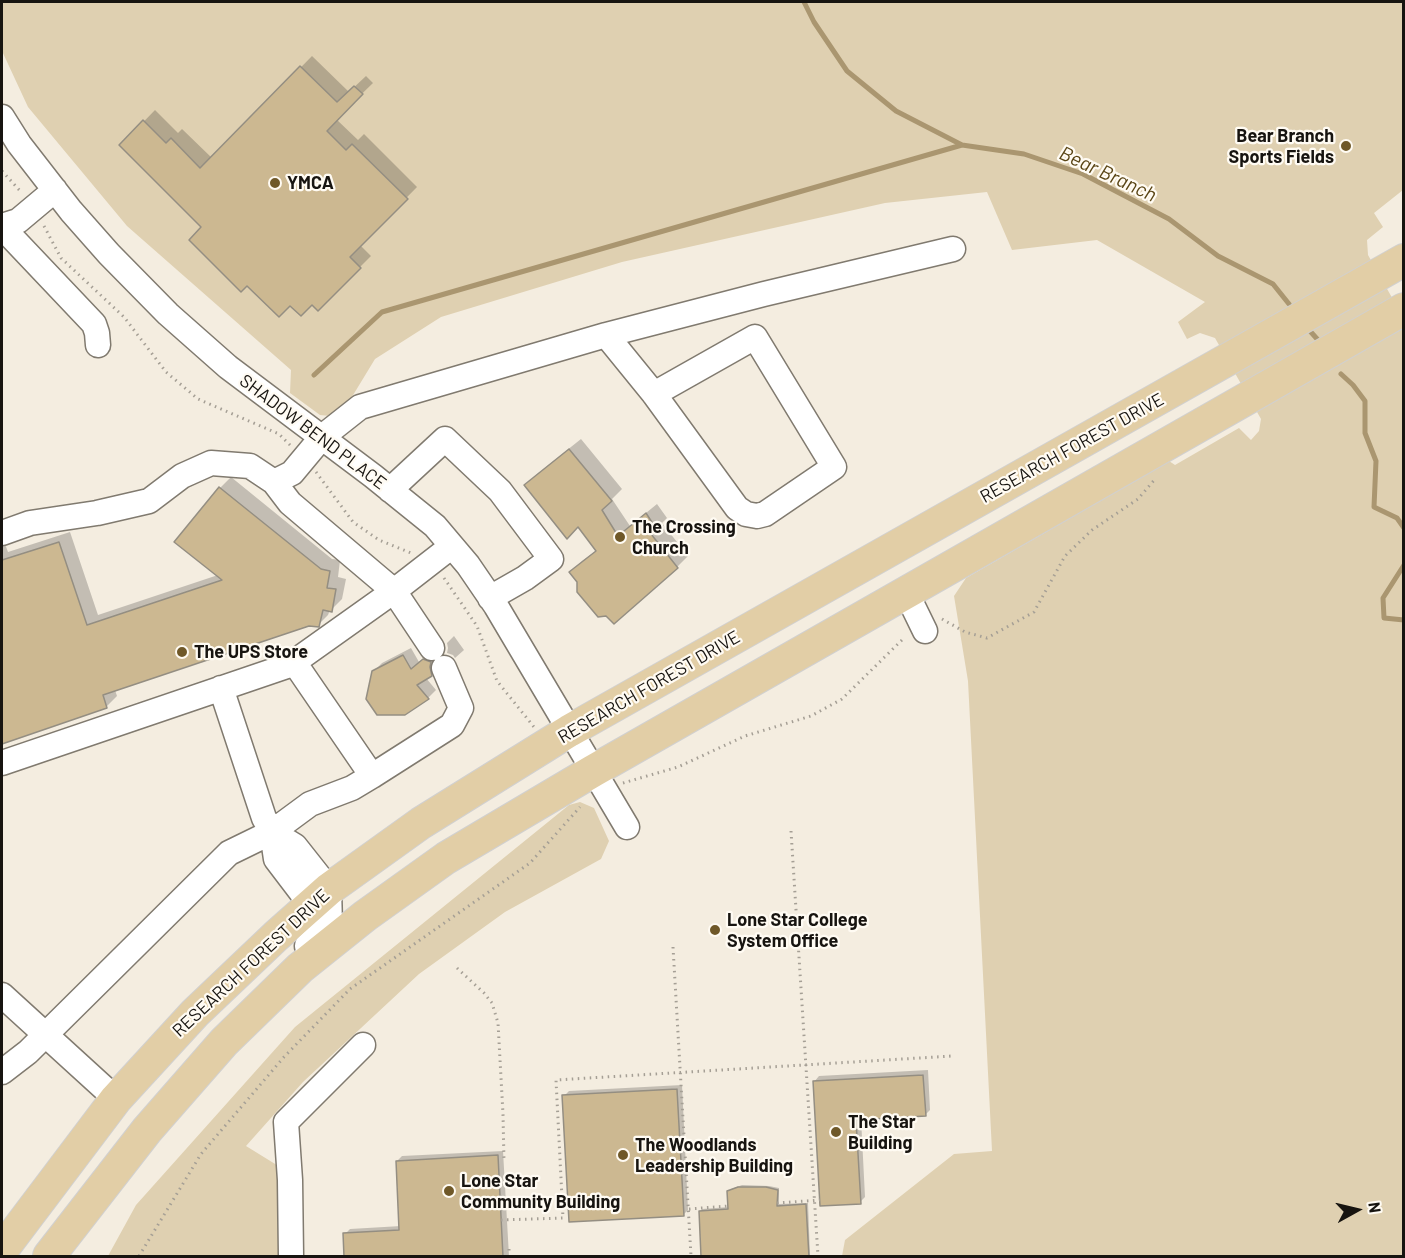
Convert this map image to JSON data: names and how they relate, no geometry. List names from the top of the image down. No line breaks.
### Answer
{"streets":{"main road":["RESEARCH FOREST DRIVE"],"street":["SHADOW BEND PLACE"]},"crossings":[["SHADOW BEND PLACE","RESEARCH FOREST DRIVE"]],"water":["Bear Branch"],"places":["Bear Branch Sports Fields","YMCA","The Crossing Church","The UPS Store","Lone Star College System Office","The Star Building","The Woodlands Leadership Building","Lone Star Community Building"],"north":"right"}
